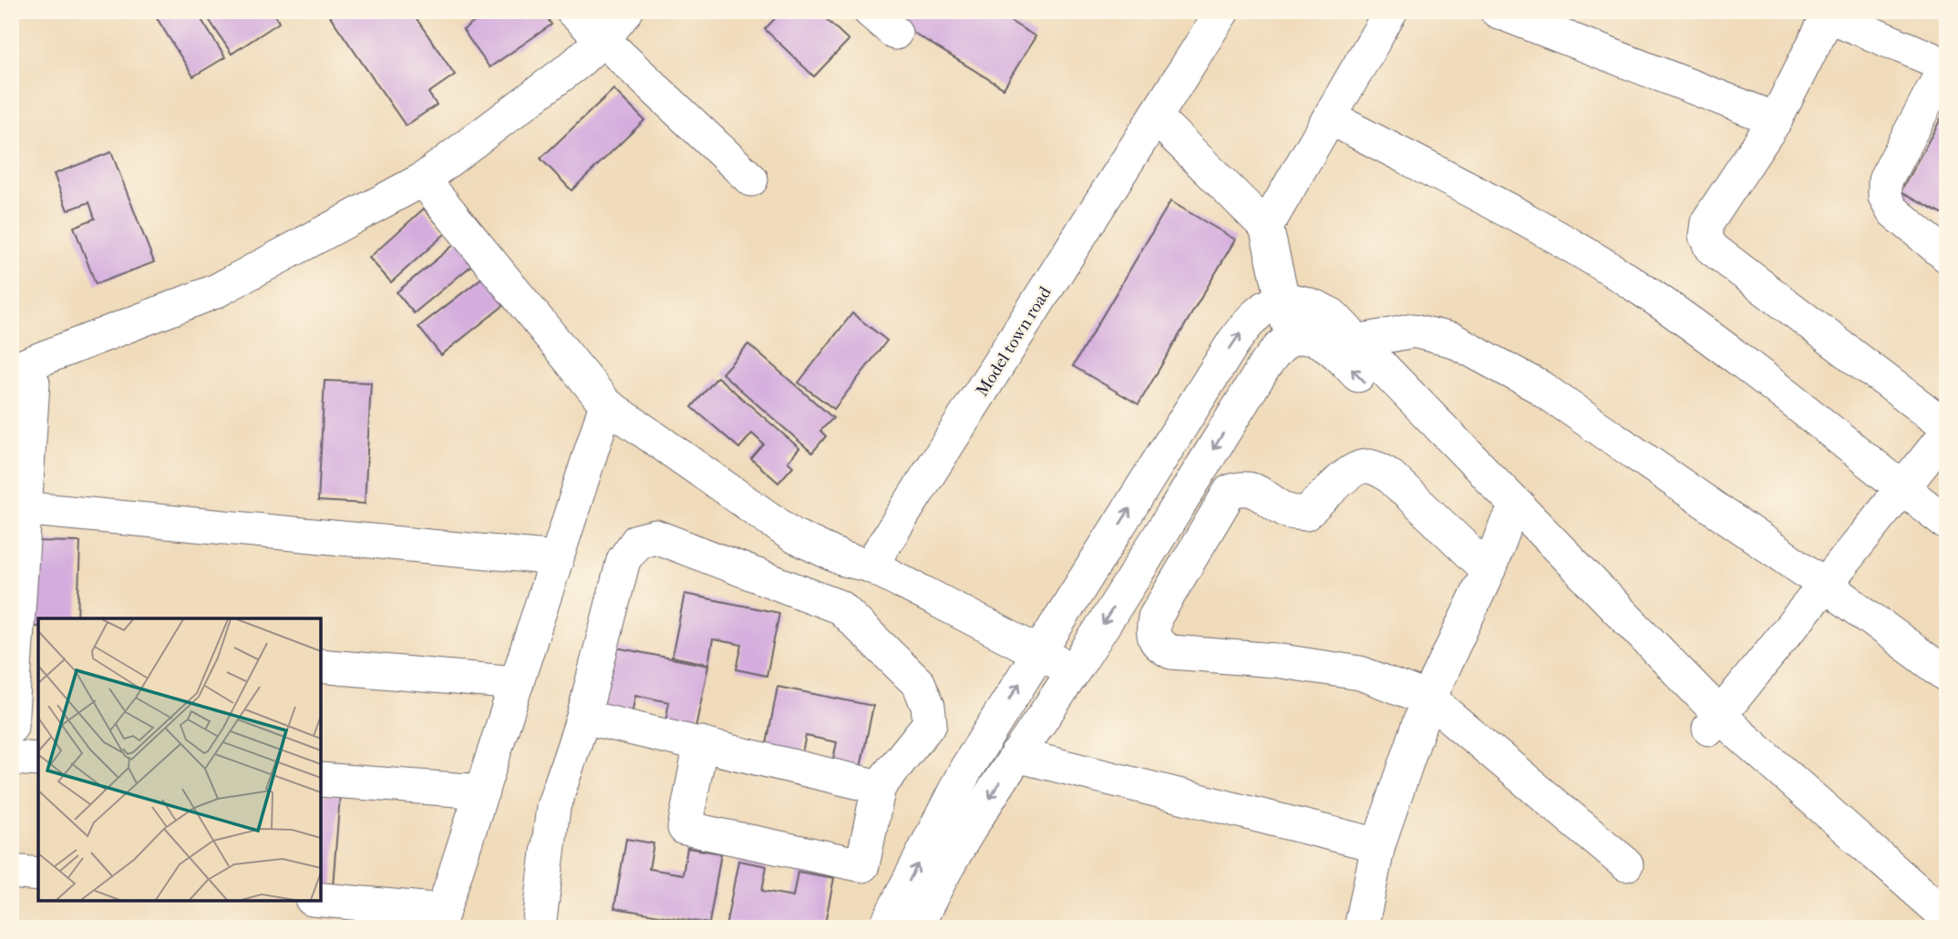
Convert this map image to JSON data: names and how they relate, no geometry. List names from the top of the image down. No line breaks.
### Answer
{"streets":{"street":["Model town road"]}}
